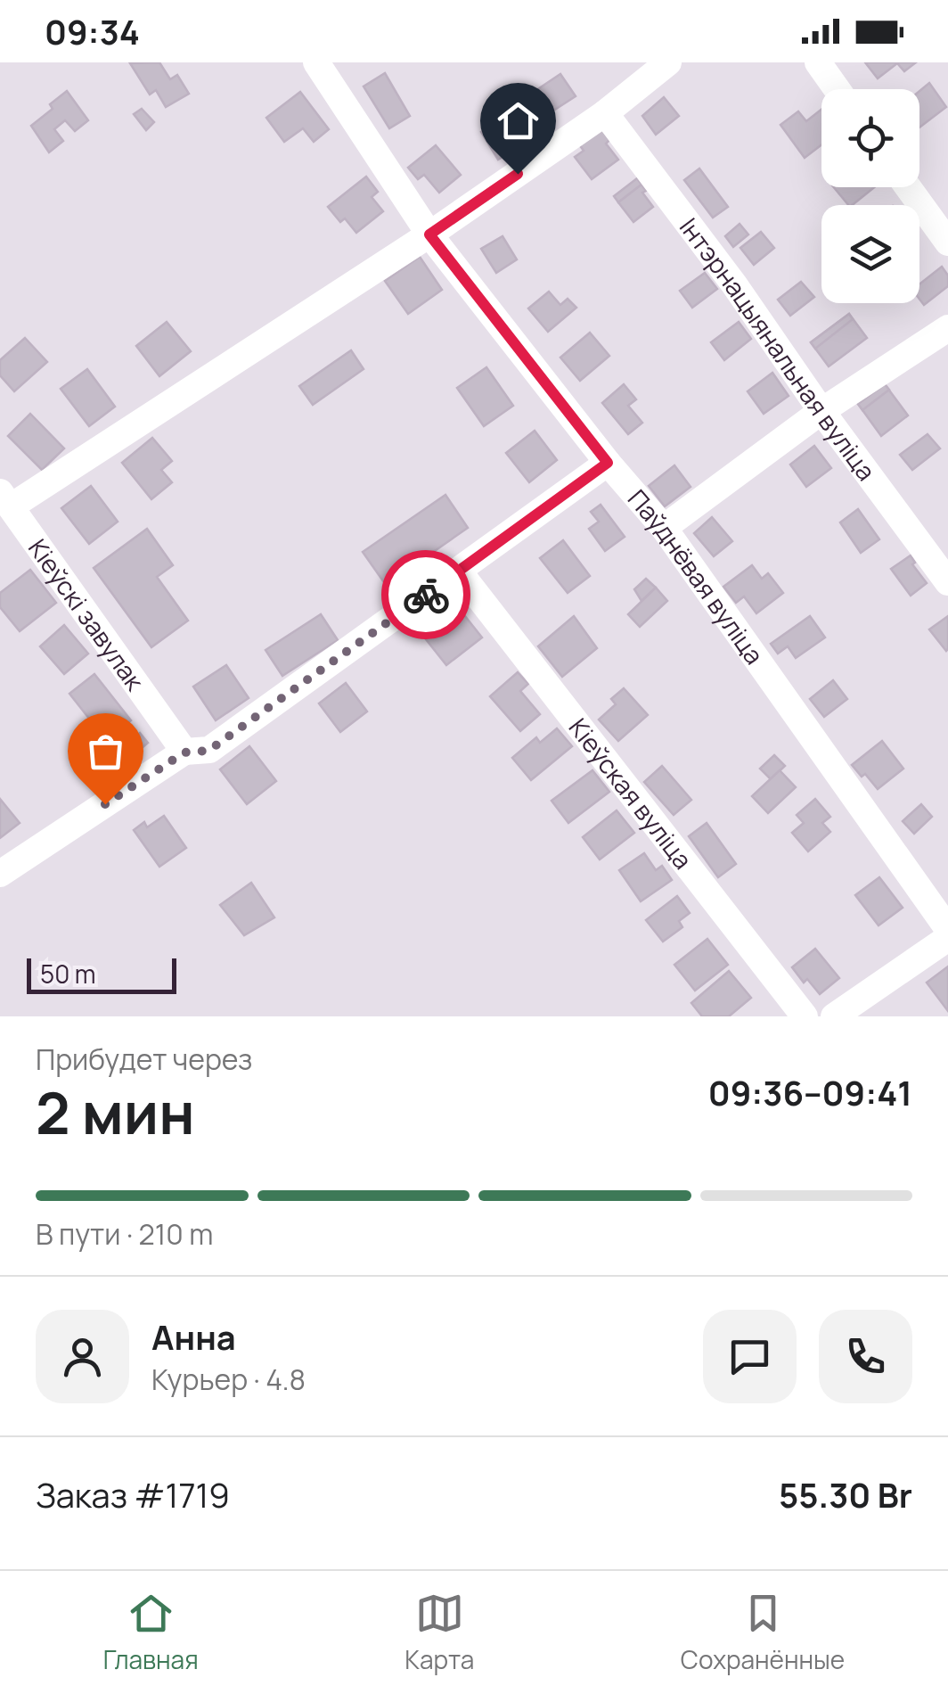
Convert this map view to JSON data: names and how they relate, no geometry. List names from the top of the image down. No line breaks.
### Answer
{"streets":{"street":["Інтэрнацыянальная вуліца","Паўднёвая вуліца","Кіеўскі завулак","Кіеўская вуліца"]},"scale_bar":"50 m","page":{"status":"09:34","scale":"50 m","heading":["2 мин","Прибудет через","09:36–09:41"],"panel":["Анна","Курьер · 4.8","Заказ #1719","55.30 Br"],"bar":"В пути · 210 m","tabs":["Главная","Карта","Сохранённые"]}}
